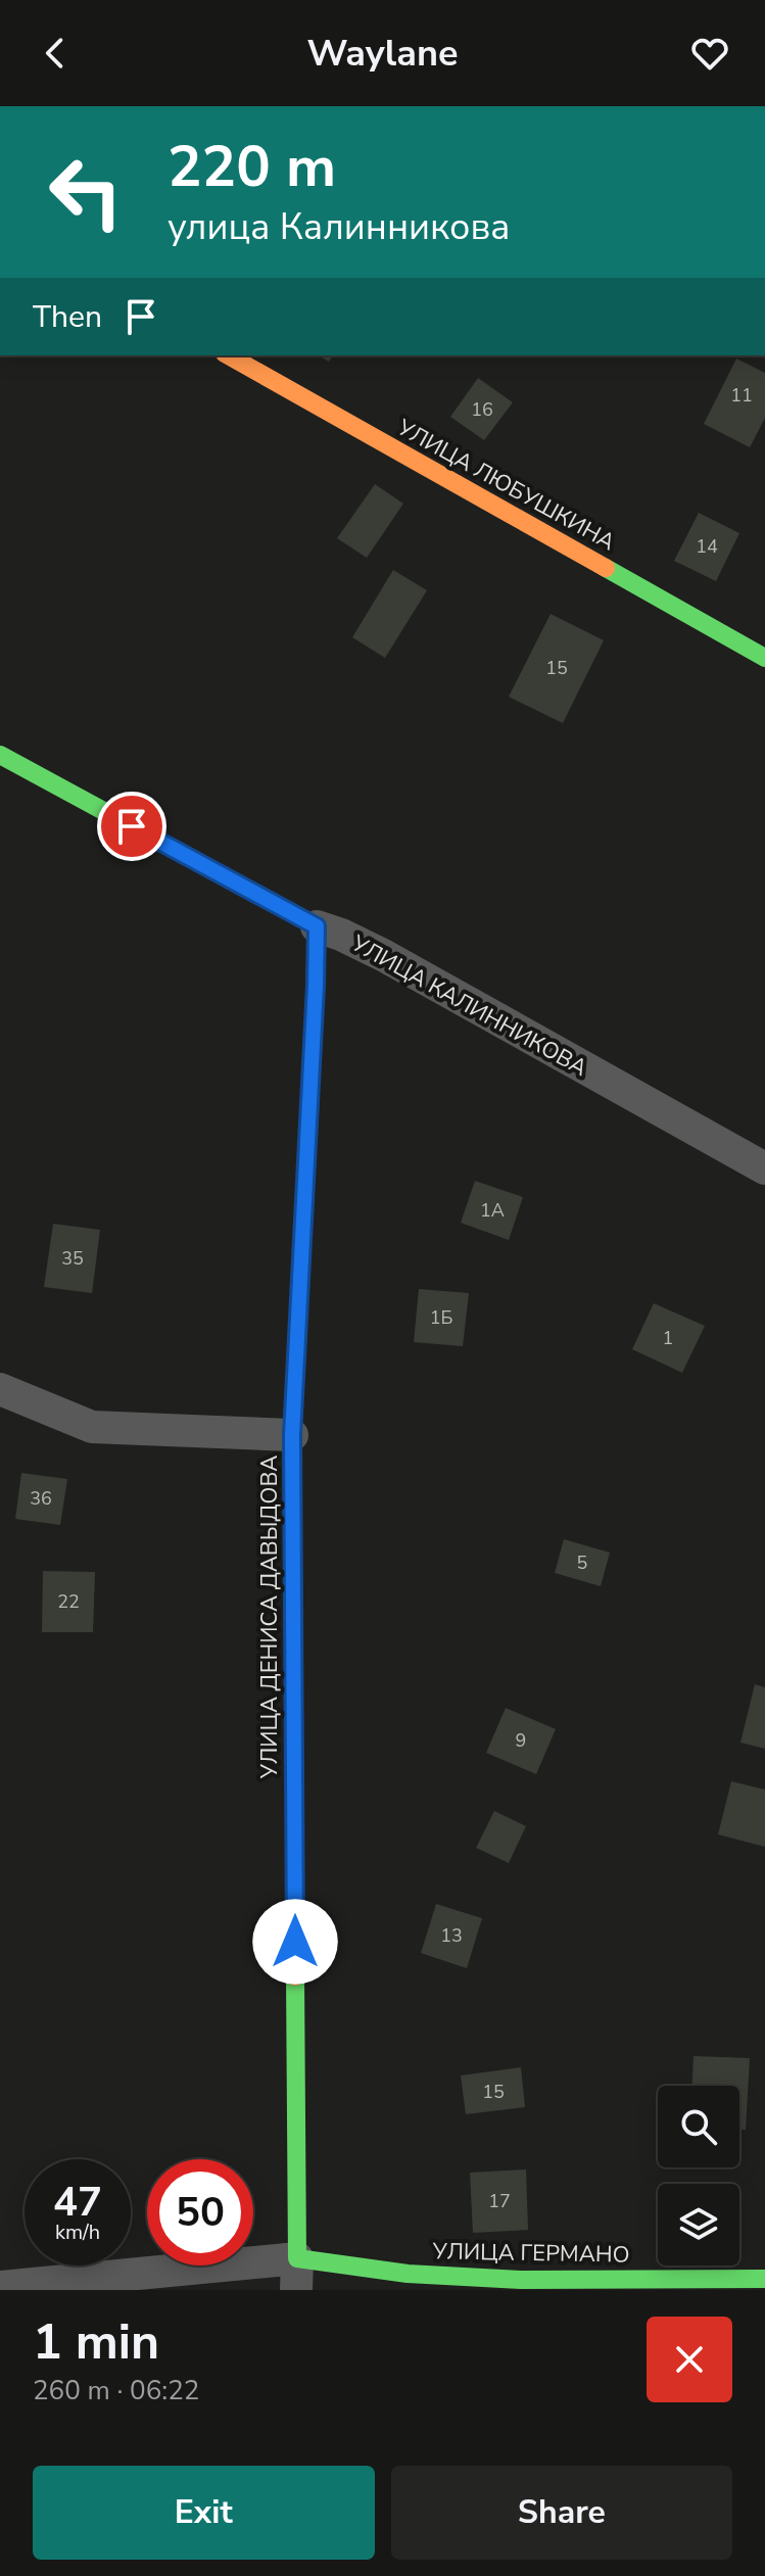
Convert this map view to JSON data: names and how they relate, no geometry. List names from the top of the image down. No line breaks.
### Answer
{"streets":{"main road":["УЛИЦА ЛЮБУШКИНА","УЛИЦА КАЛИННИКОВА","УЛИЦА ДЕНИСА ДАВЫДОВА","УЛИЦА ГЕРМАНО"]},"crossings":[["УЛИЦА КАЛИННИКОВА","УЛИЦА ДЕНИСА ДАВЫДОВА"],["УЛИЦА ДЕНИСА ДАВЫДОВА","УЛИЦА ГЕРМАНО"]],"house_numbers":["11","16","14","15","1А","35","1Б","1","36","5","22","9","13","15","17"],"page":{"header":"Waylane","turn":["220 m","улица Калинникова"],"then":"Then","speed":"47 km/h","limit":"50","heading":["1 min","260 m · 06:22"],"buttons":["Exit","Share"]}}
